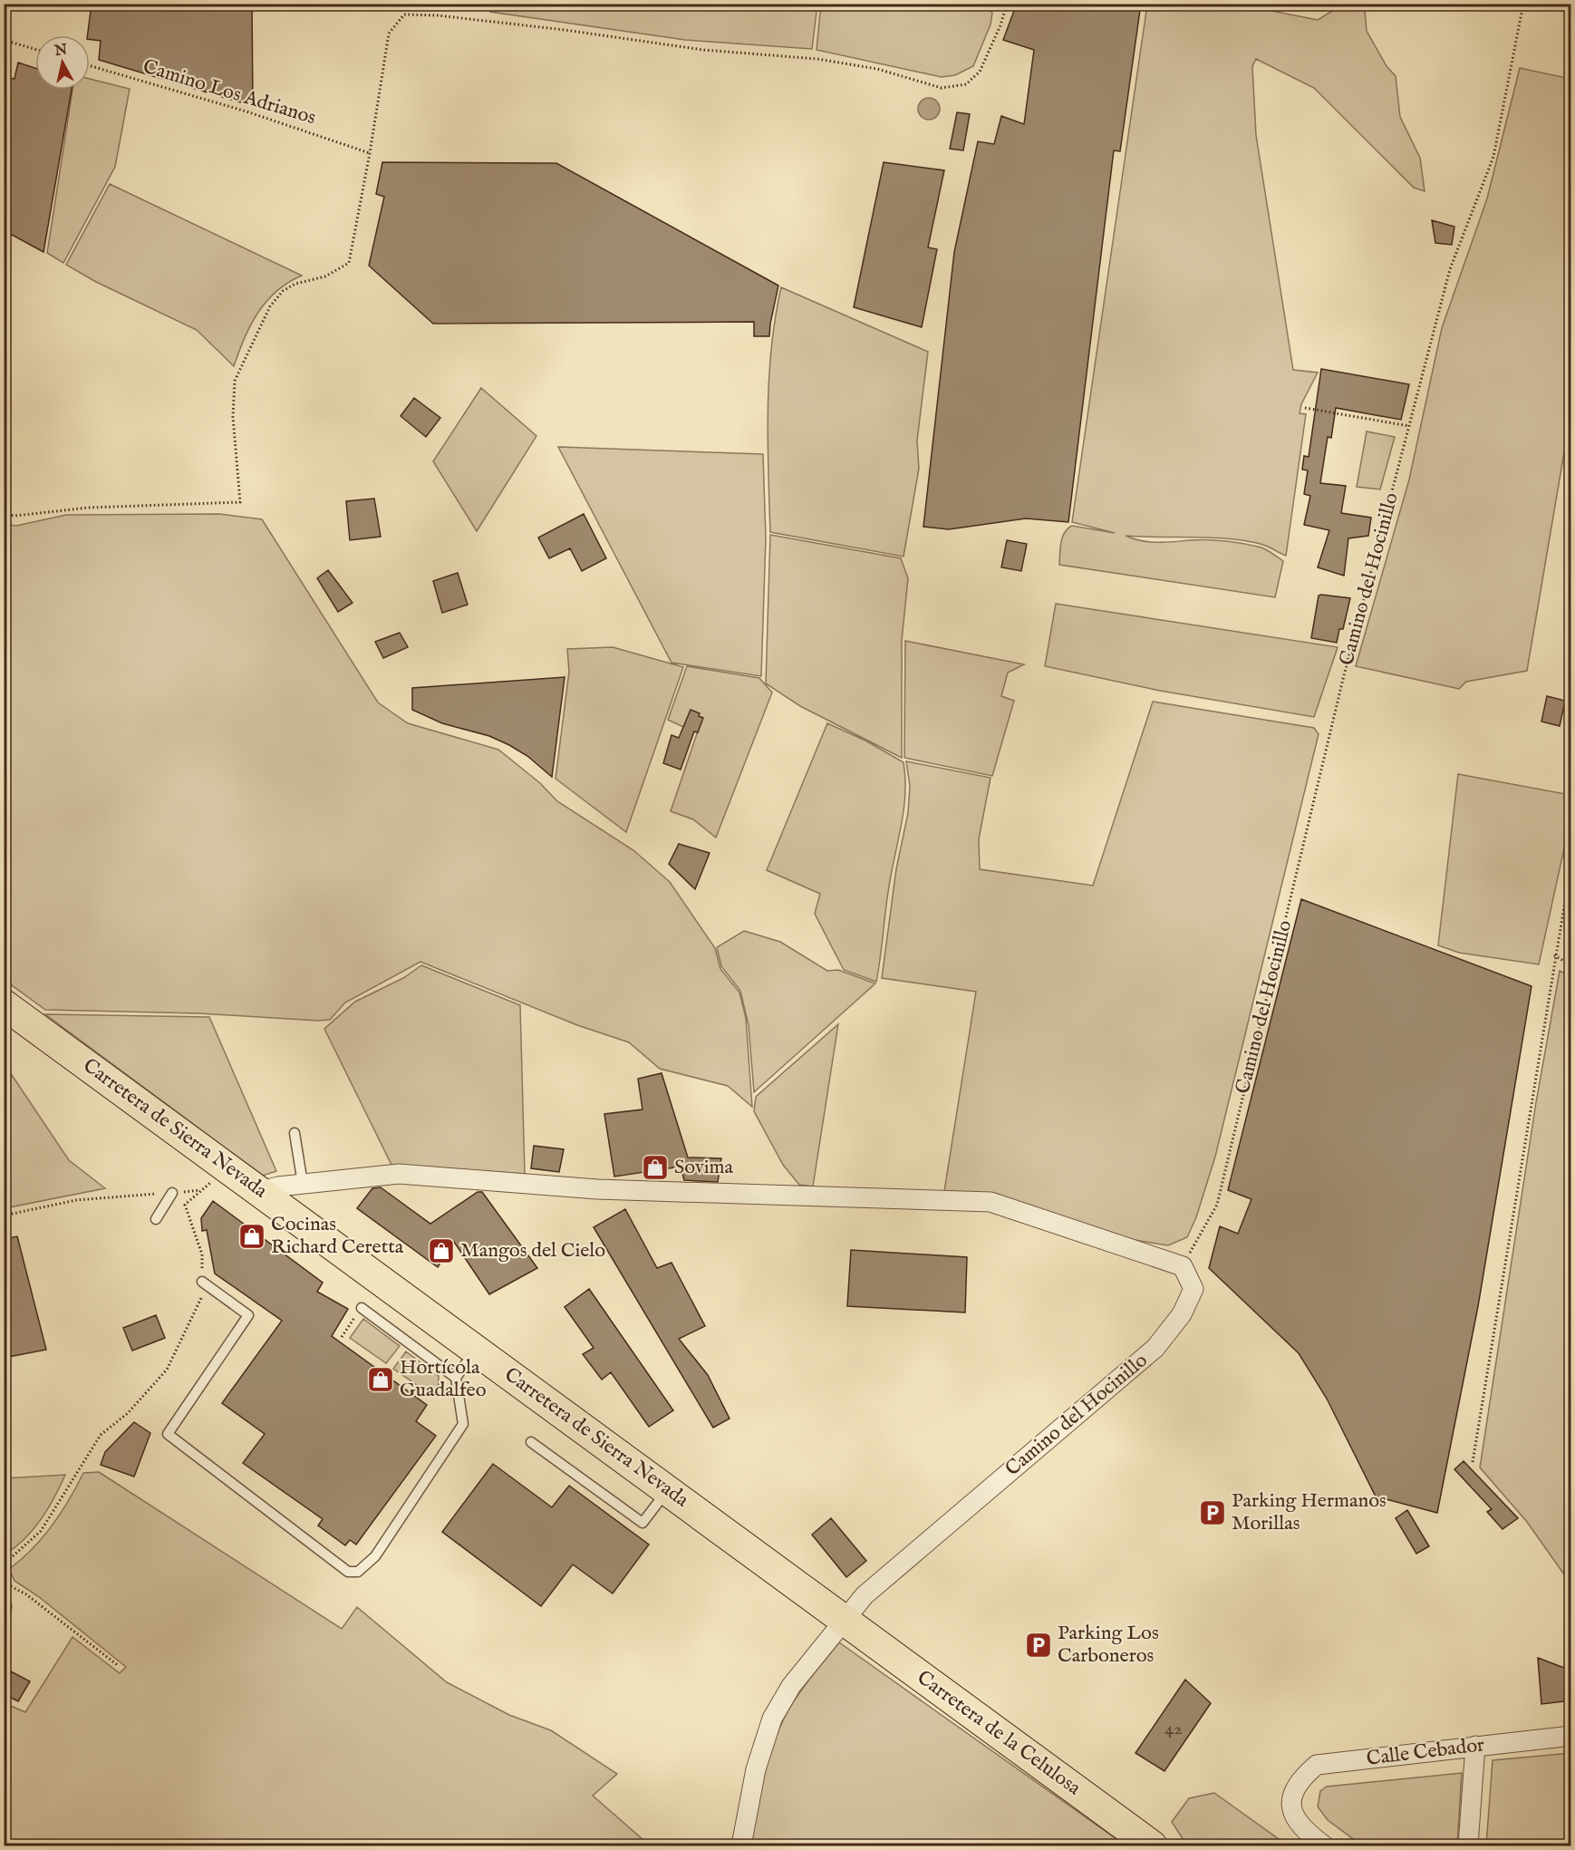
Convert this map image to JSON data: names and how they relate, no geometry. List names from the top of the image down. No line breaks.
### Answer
{"streets":{"highway":["Carretera de Sierra Nevada","Carretera de la Celulosa"],"street":["Camino del Hocinillo","Calle Cebador"],"path":["Camino Los Adrianos"]},"crossings":[["Camino del Hocinillo","Carretera de Sierra Nevada"],["Camino del Hocinillo","Carretera de la Celulosa"],["Carretera de Sierra Nevada","Carretera de la Celulosa"]],"places":{"shop":["Sovima","Cocinas Richard Ceretta","Mangos del Cielo","Hortícola Guadalfeo"],"parking":["Parking Hermanos Morillas","Parking Los Carboneros"]},"house_numbers":["42"],"north":"top"}
